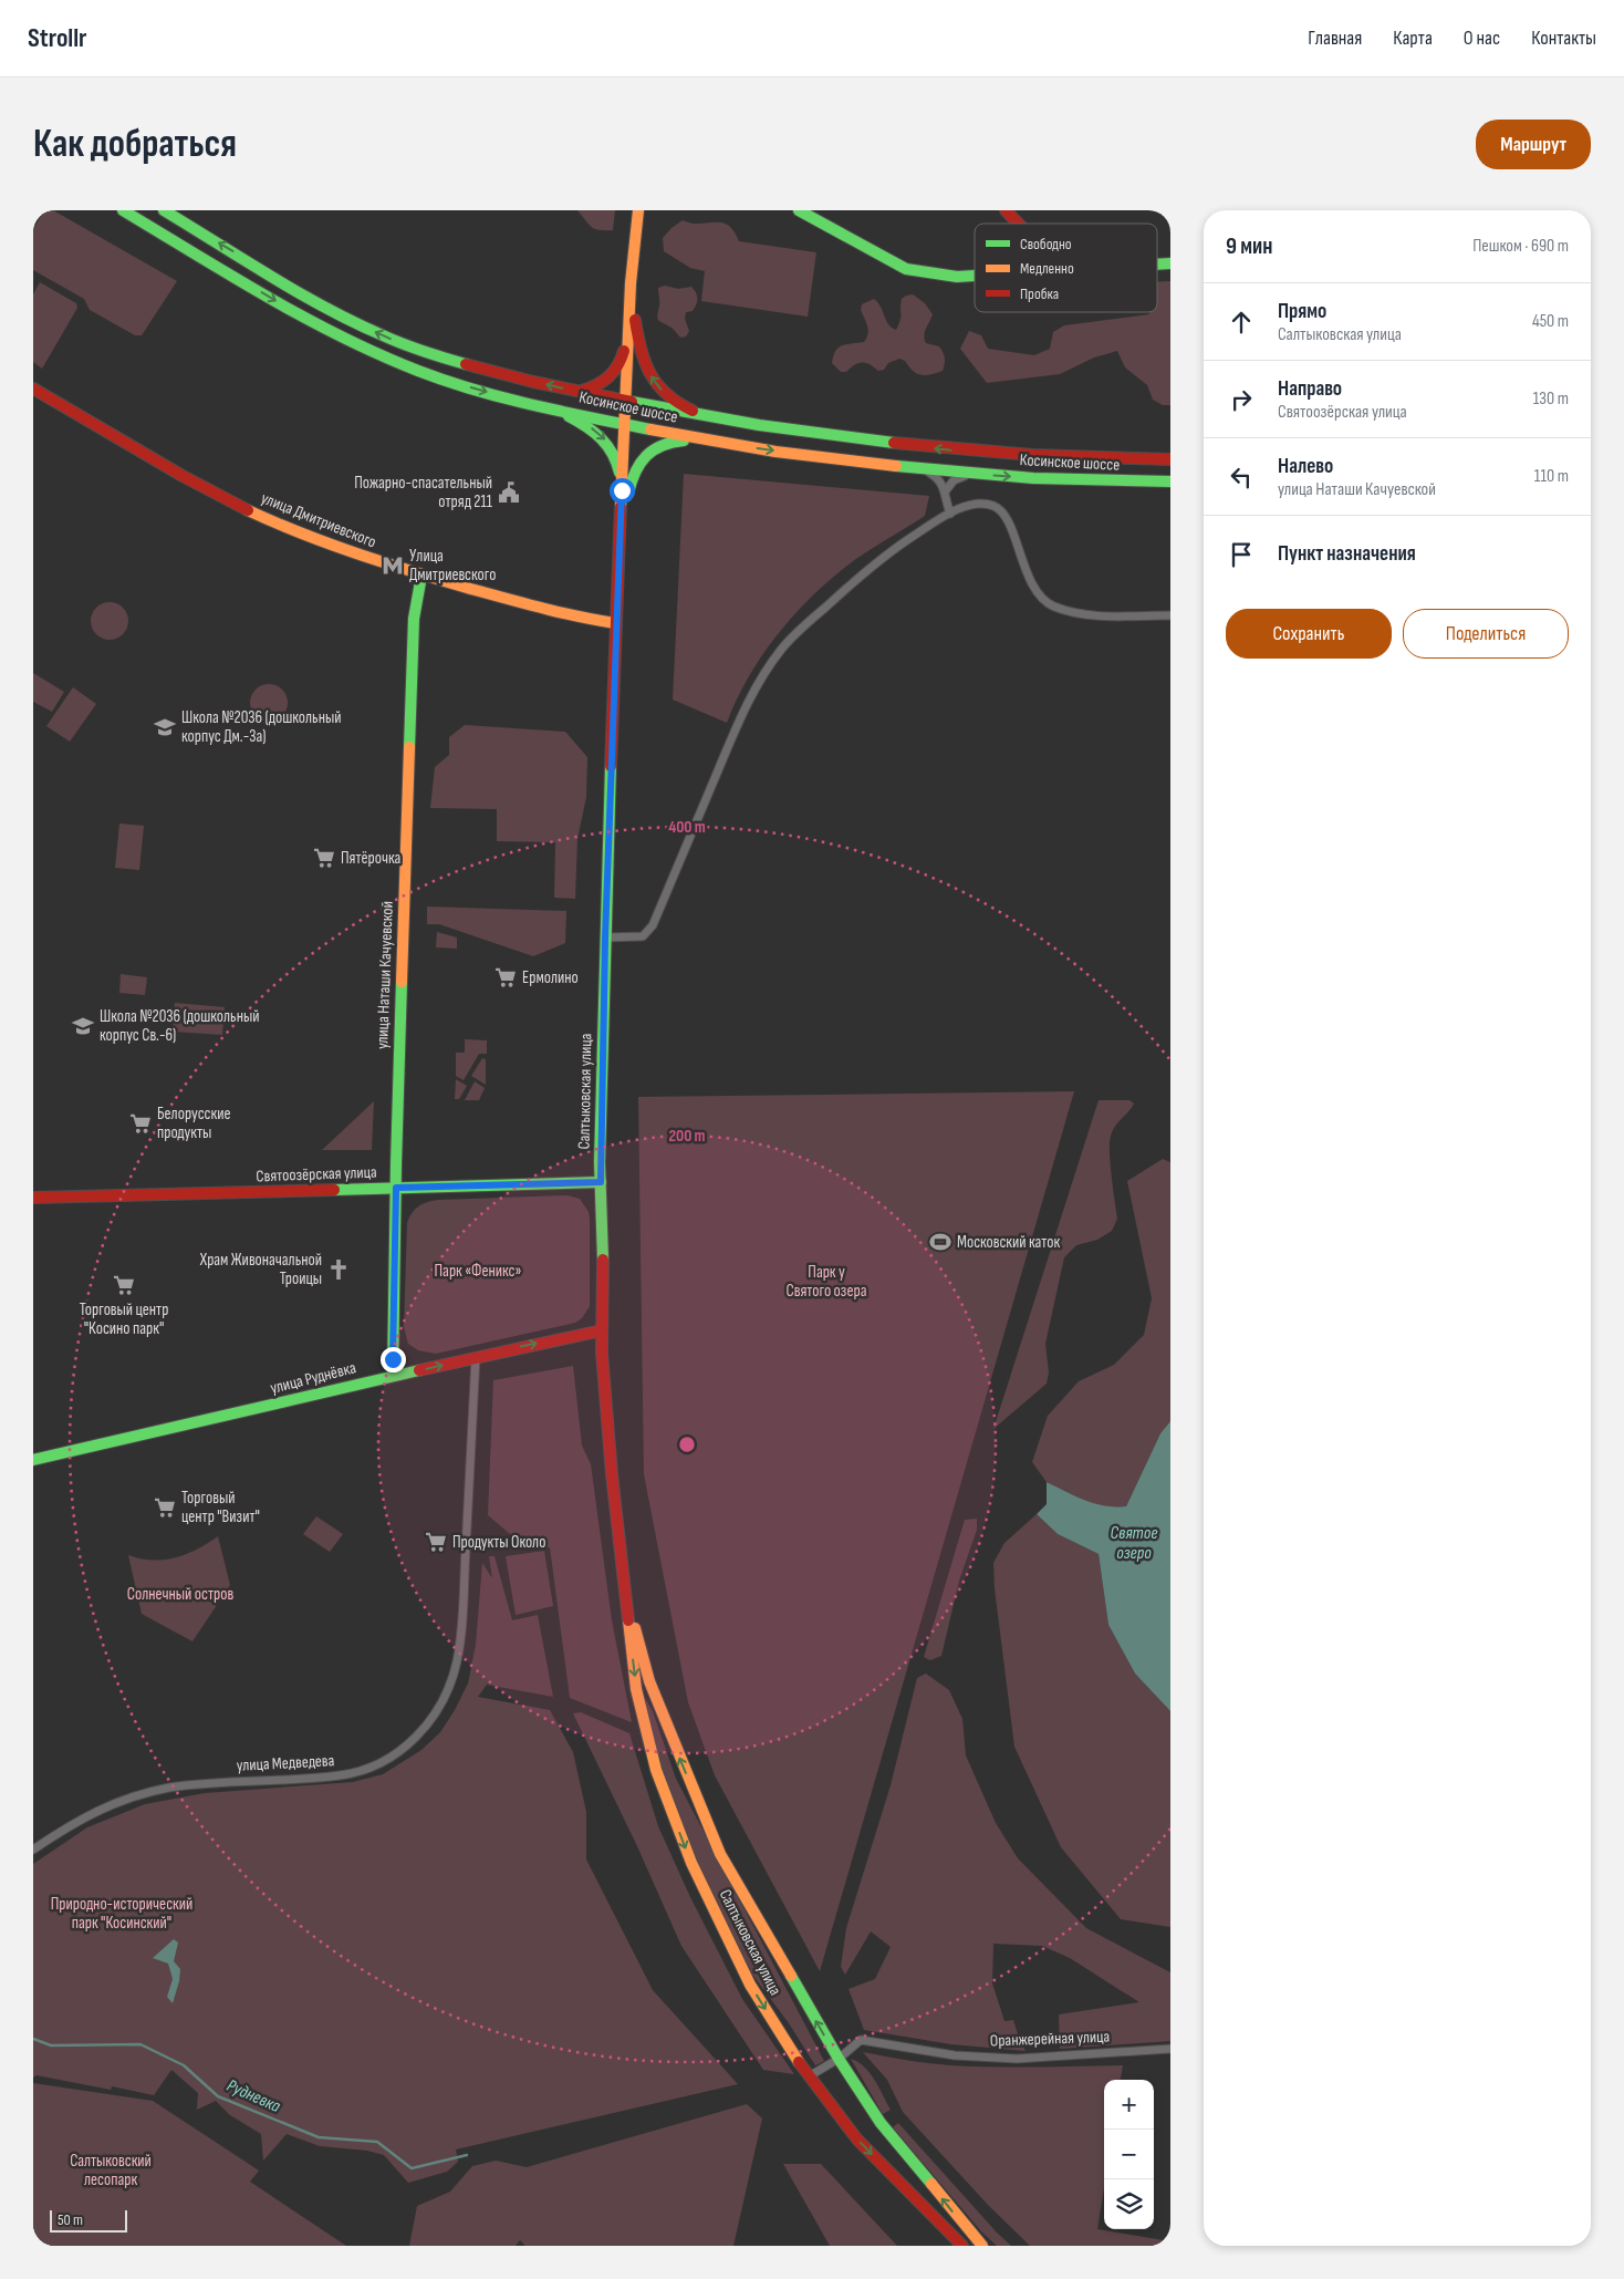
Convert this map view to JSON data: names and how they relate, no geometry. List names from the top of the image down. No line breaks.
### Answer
{"streets":{"main road":["Косинское шоссе","улица Дмитриевского","улица Наташи Качуевской","Салтыковская улица","Святоозёрская улица","улица Руднёвка"],"street":["улица Медведева","Оранжерейная улица"]},"crossings":[["Косинское шоссе","Салтыковская улица"],["улица Дмитриевского","улица Наташи Качуевской"],["улица Дмитриевского","Салтыковская улица"],["улица Наташи Качуевской","Святоозёрская улица"],["улица Наташи Качуевской","улица Руднёвка"],["Салтыковская улица","Святоозёрская улица"],["Салтыковская улица","улица Руднёвка"],["Салтыковская улица","Оранжерейная улица"],["улица Руднёвка","улица Медведева"]],"one_way":["улица Руднёвка"],"water":["Святое озеро","Рудневка"],"parks":["Парк «Феникс»","Парк у Святого озера","Солнечный остров","Природно-исторический парк \"Косинский\"","Салтыковский лесопарк"],"places":{"public building":["Пожарно-спасательный отряд 211"],"metro station":["Улица Дмитриевского"],"school or university":["Школа №2036 (дошкольный корпус Дм.-3а)","Школа №2036 (дошкольный корпус Св.-6)"],"supermarket":["Пятёрочка","Ермолино","Белорусские продукты","Торговый центр \"Косино парк\"","Торговый центр \"Визит\"","Продукты Около"],"sports":["Московский каток"],"church":["Храм Живоначальной Троицы"]},"legend":["Свободно","Медленно","Пробка"],"scale_bar":"50 m","page":{"header":"Strollr","nav":["Главная","Карта","О нас","Контакты"],"buttons":["Маршрут",["Сохранить","Поделиться"]],"title":"Как добраться","heading":["9 мин","Пешком · 690 m"],"list":[["Прямо","Салтыковская улица","450 m"],["Направо","Святоозёрская улица","130 m"],["Налево","улица Наташи Качуевской","110 m"],"Пункт назначения"],"map_buttons":["+","−"],"scale":"50 m"},"rings":["400 m","200 m"]}
